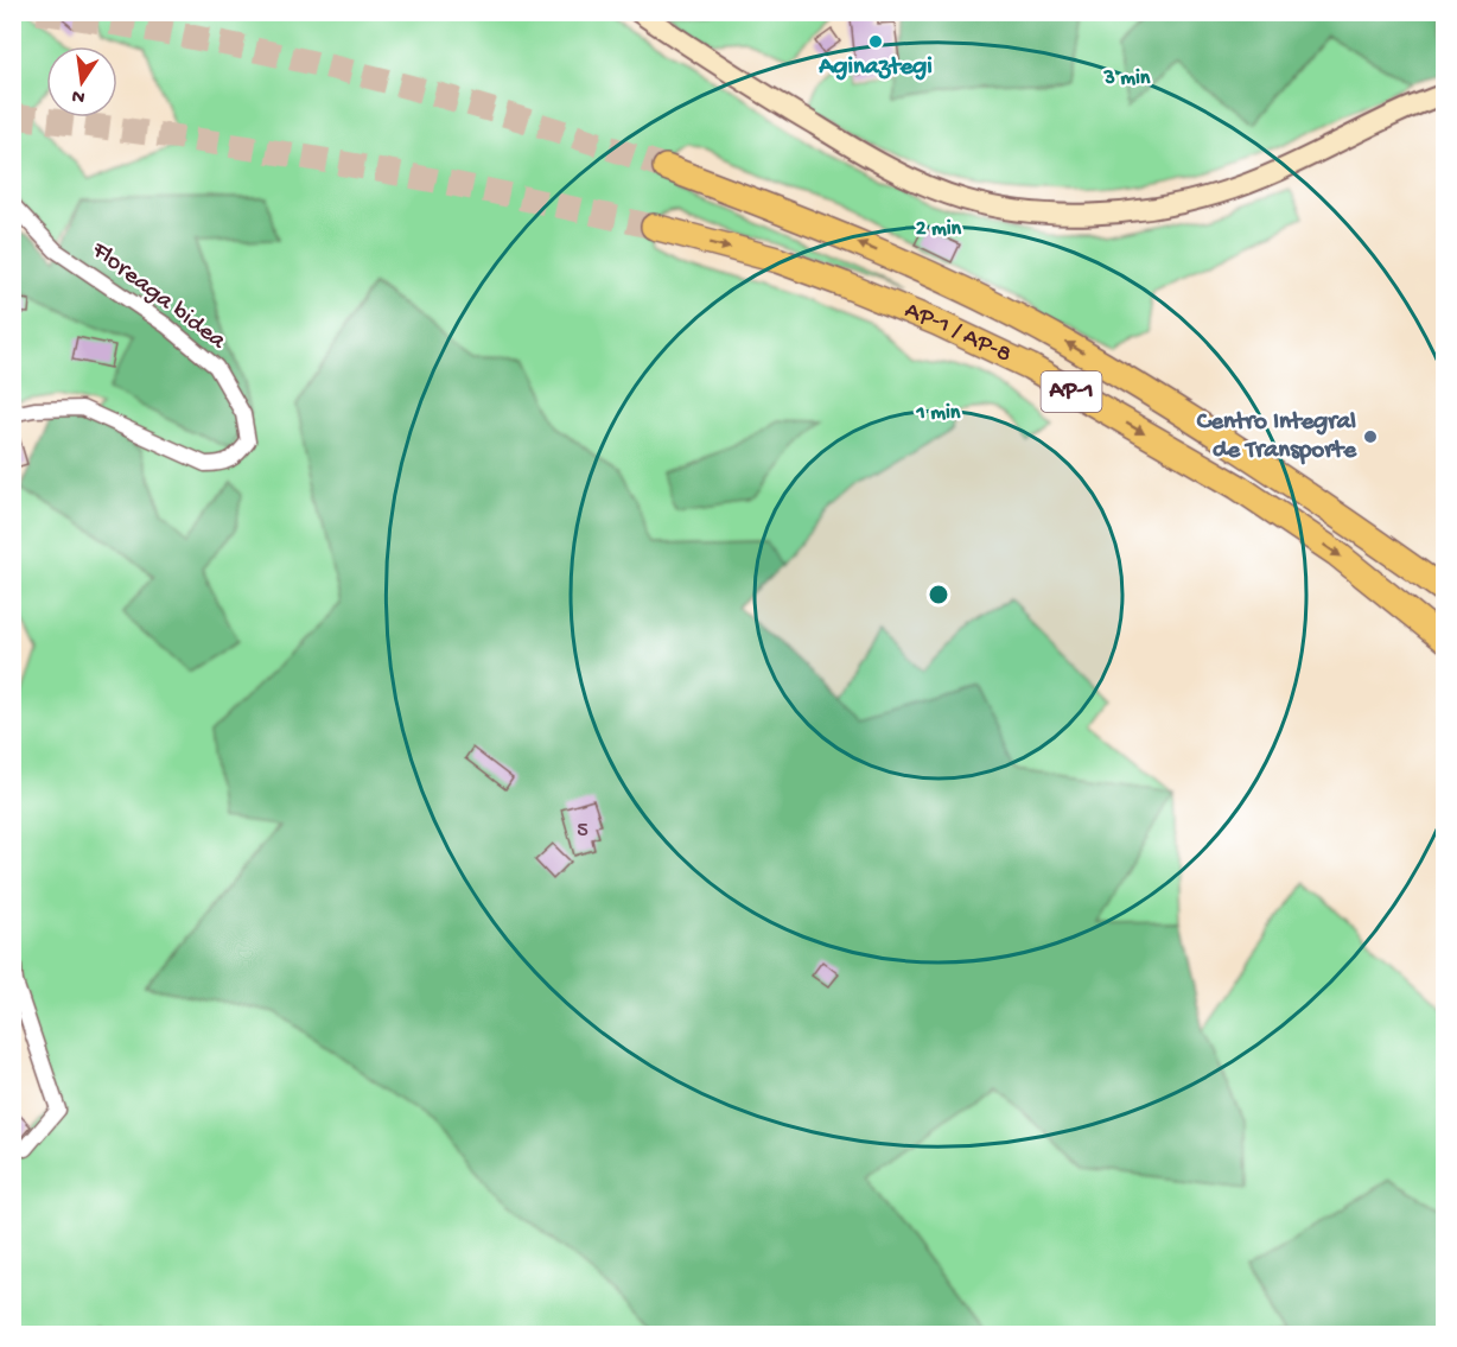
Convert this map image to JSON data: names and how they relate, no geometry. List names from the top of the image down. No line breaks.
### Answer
{"streets":{"highway":["AP-1 / AP-8","AP-1"],"street":["Floreaga bidea"]},"places":["Aginaztegi","Centro Integral de Transporte"],"house_numbers":["5"],"north":"bottom","rings":["3 min","2 min","1 min"]}
